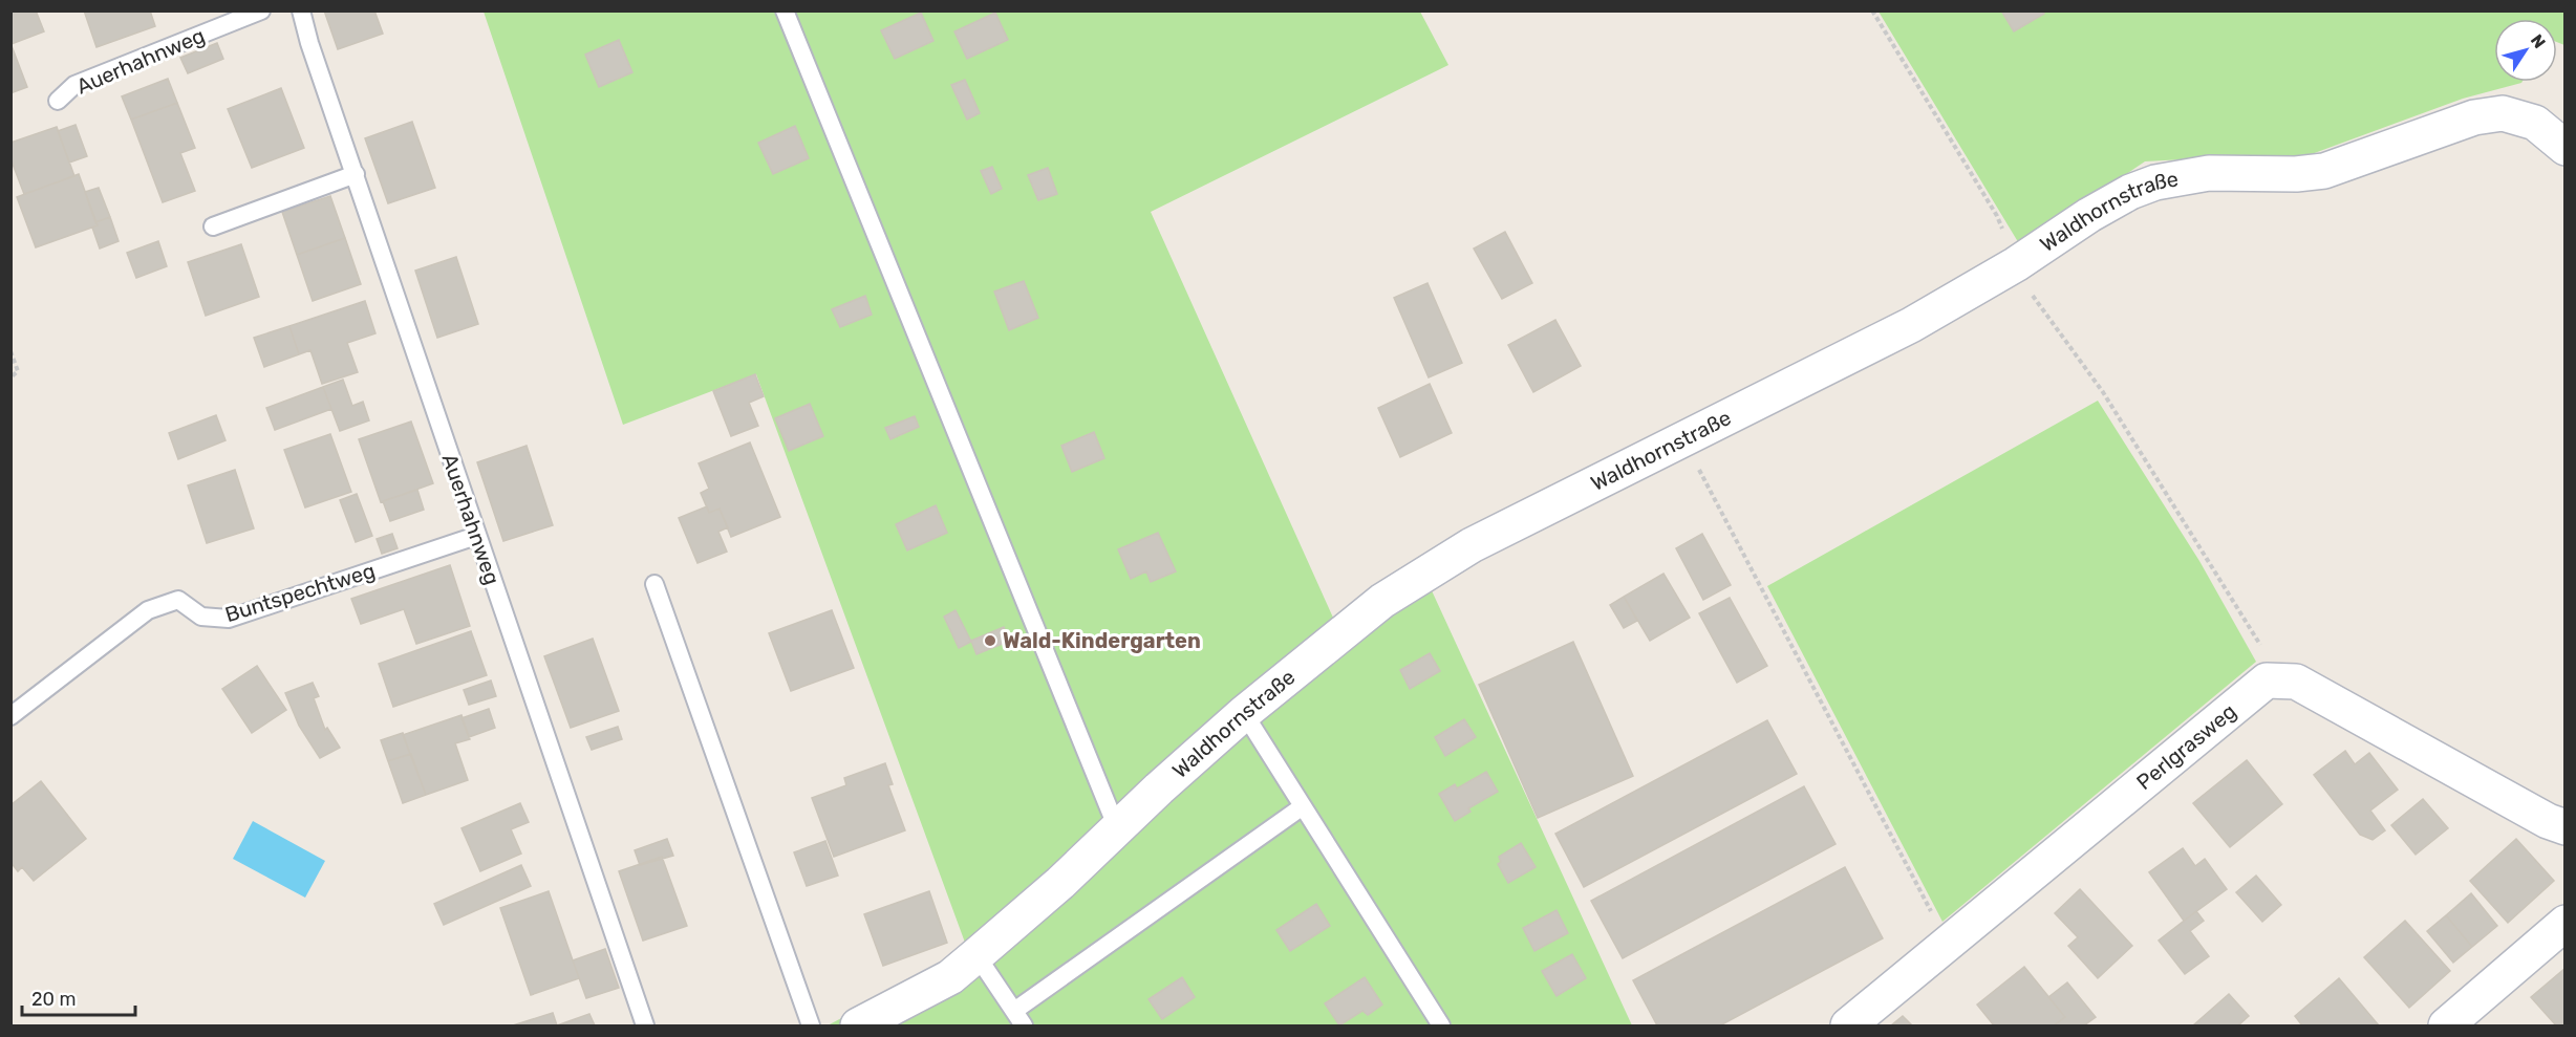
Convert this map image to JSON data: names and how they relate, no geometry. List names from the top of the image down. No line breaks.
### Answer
{"streets":{"street":["Waldhornstraße","Perlgrasweg"],"lane":["Auerhahnweg","Buntspechtweg"]},"crossings":[["Auerhahnweg","Buntspechtweg"]],"places":["Wald-Kindergarten"],"scale_bar":"20 m","north":"top right"}
